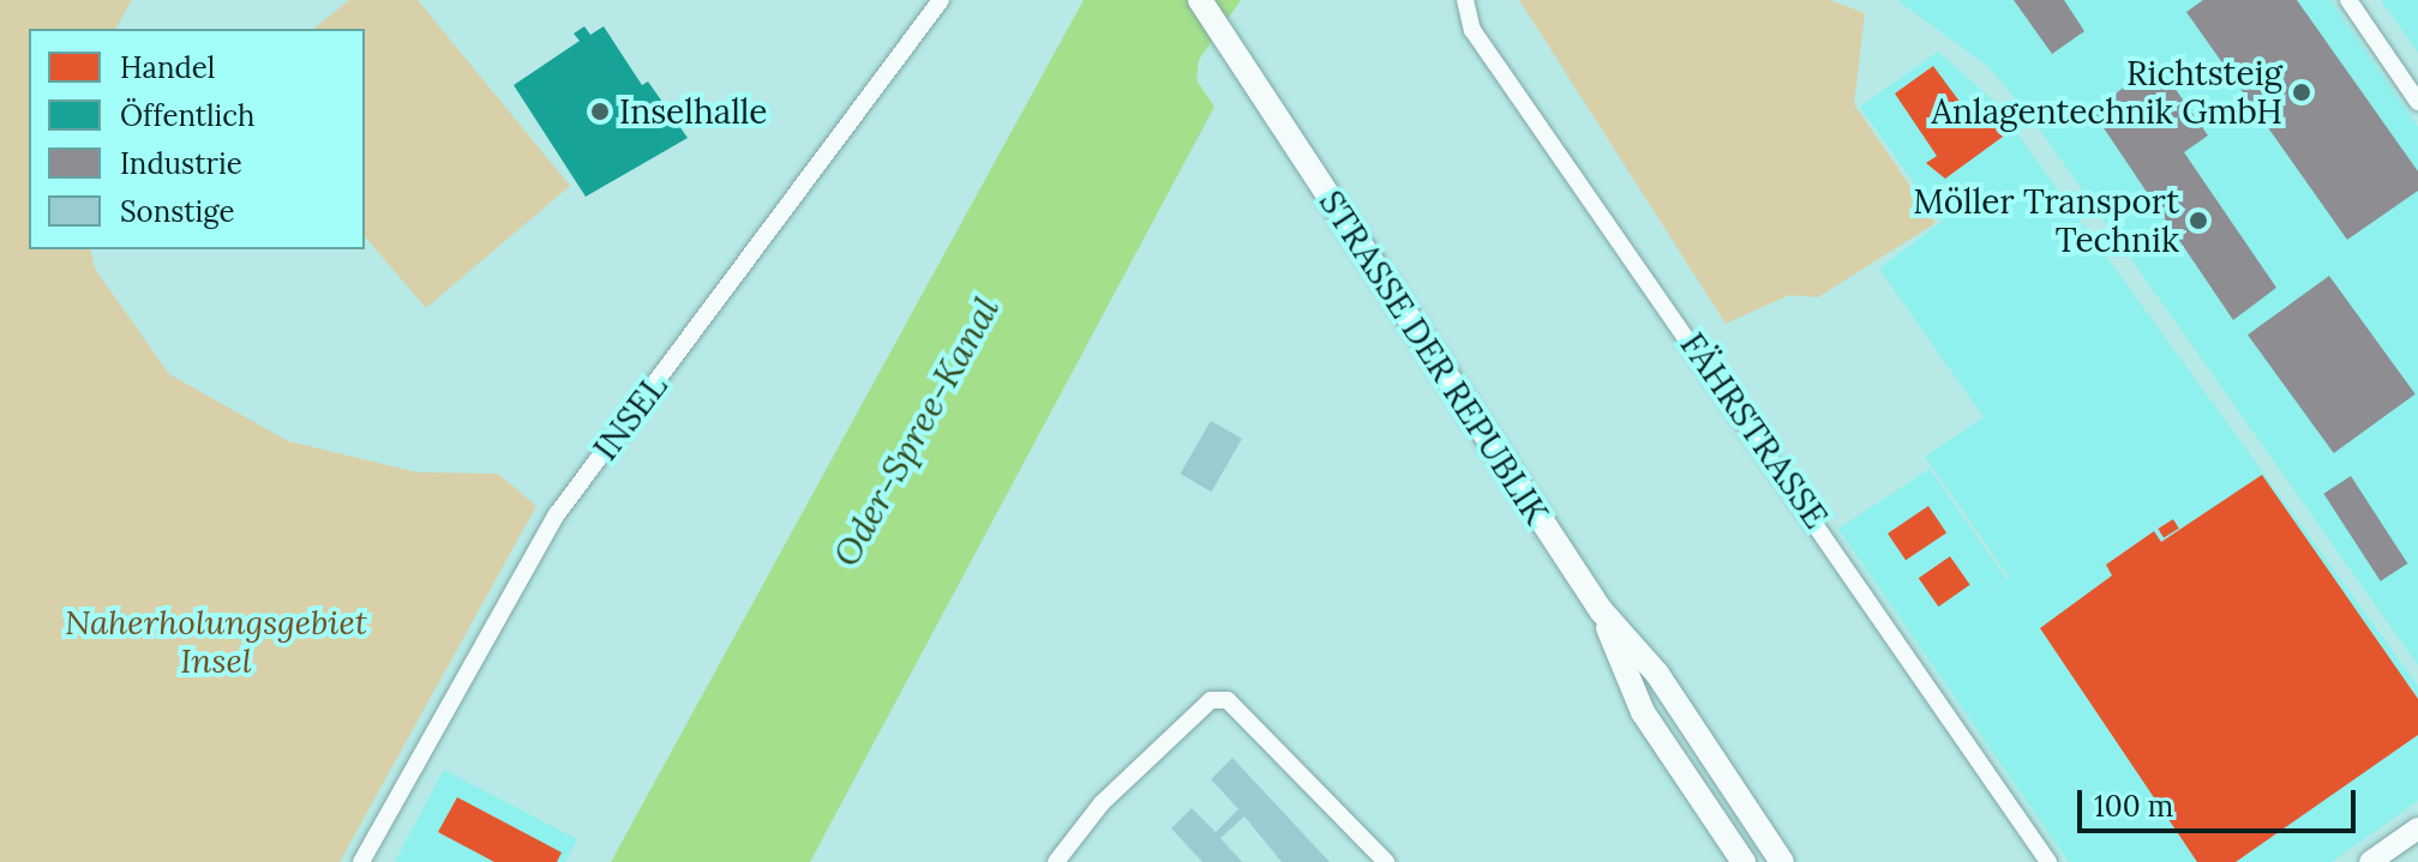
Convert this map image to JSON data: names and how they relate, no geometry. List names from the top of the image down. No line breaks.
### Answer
{"streets":{"main road":["STRASSE DER REPUBLIK"],"street":["INSEL","FÄHRSTRASSE"]},"water":["Oder-Spree-Kanal"],"parks":["Naherholungsgebiet Insel"],"places":["Richtsteig Anlagentechnik GmbH","Inselhalle","Möller Transport Technik"],"legend":["Handel","Öffentlich","Industrie","Sonstige"],"scale_bar":"100 m"}
